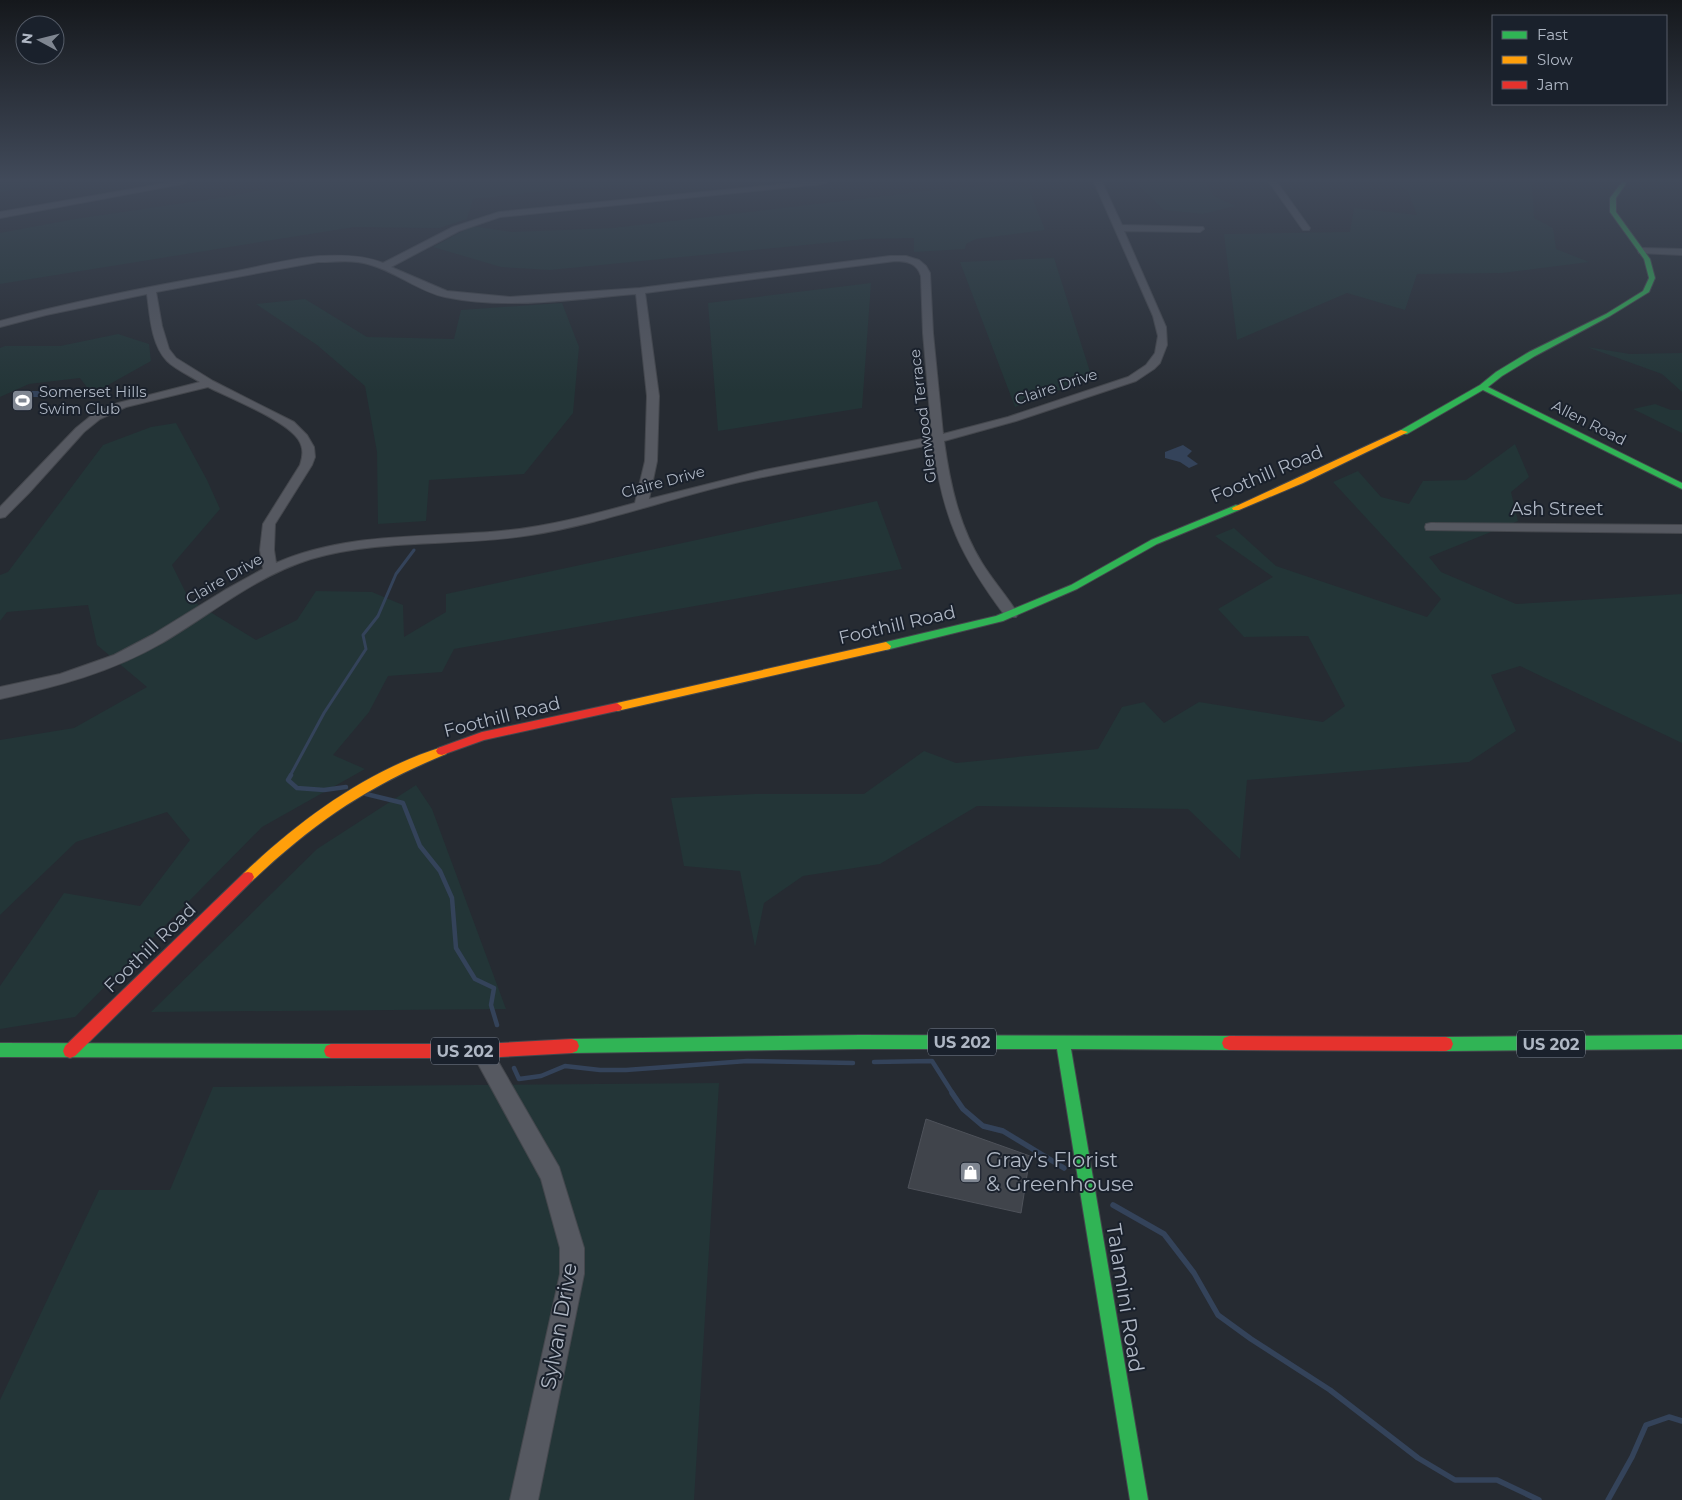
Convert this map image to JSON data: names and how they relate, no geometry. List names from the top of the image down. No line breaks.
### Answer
{"streets":{"main road":["Allen Road","Foothill Road","US 202","Talamini Road"],"street":["Claire Drive","Glenwood Terrace","Ash Street","Sylvan Drive"]},"crossings":[["Claire Drive","Glenwood Terrace"],["Glenwood Terrace","Foothill Road"],["Allen Road","Foothill Road"],["Foothill Road","US 202"],["US 202","Talamini Road"],["US 202","Sylvan Drive"]],"places":{"sports":["Somerset Hills Swim Club"],"shop":["Gray's Florist & Greenhouse"]},"legend":["Fast","Slow","Jam"],"north":"left"}
